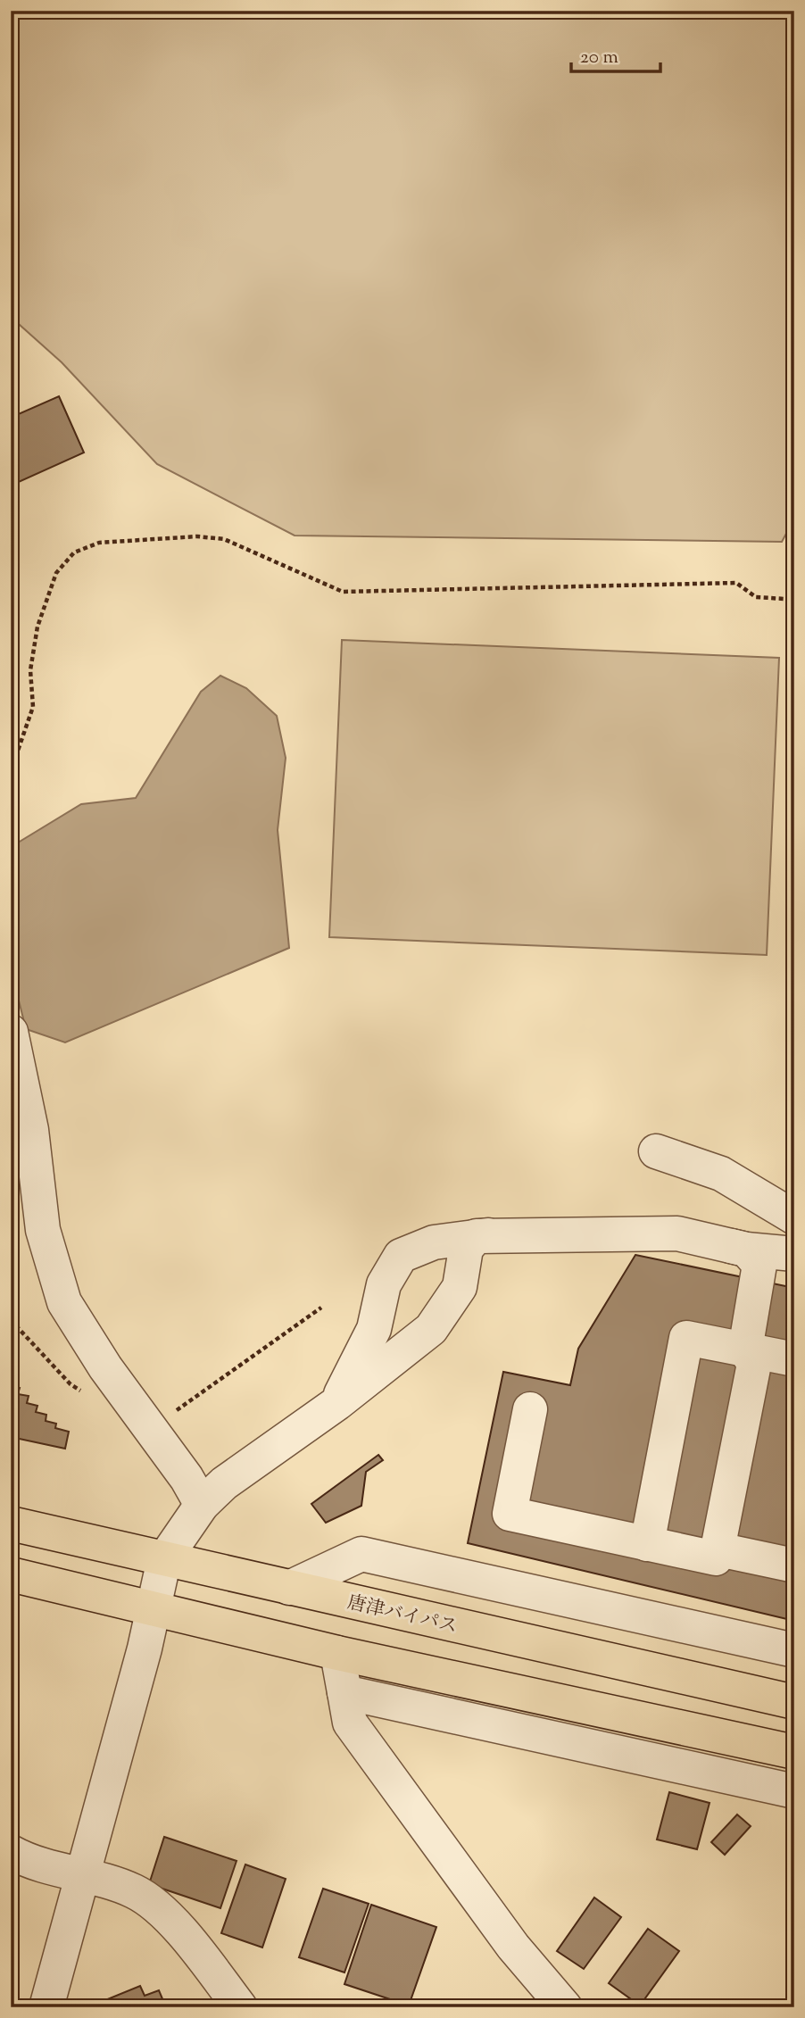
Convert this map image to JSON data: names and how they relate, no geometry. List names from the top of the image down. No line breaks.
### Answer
{"streets":{"highway":["唐津バイパス"]},"scale_bar":"20 m"}
